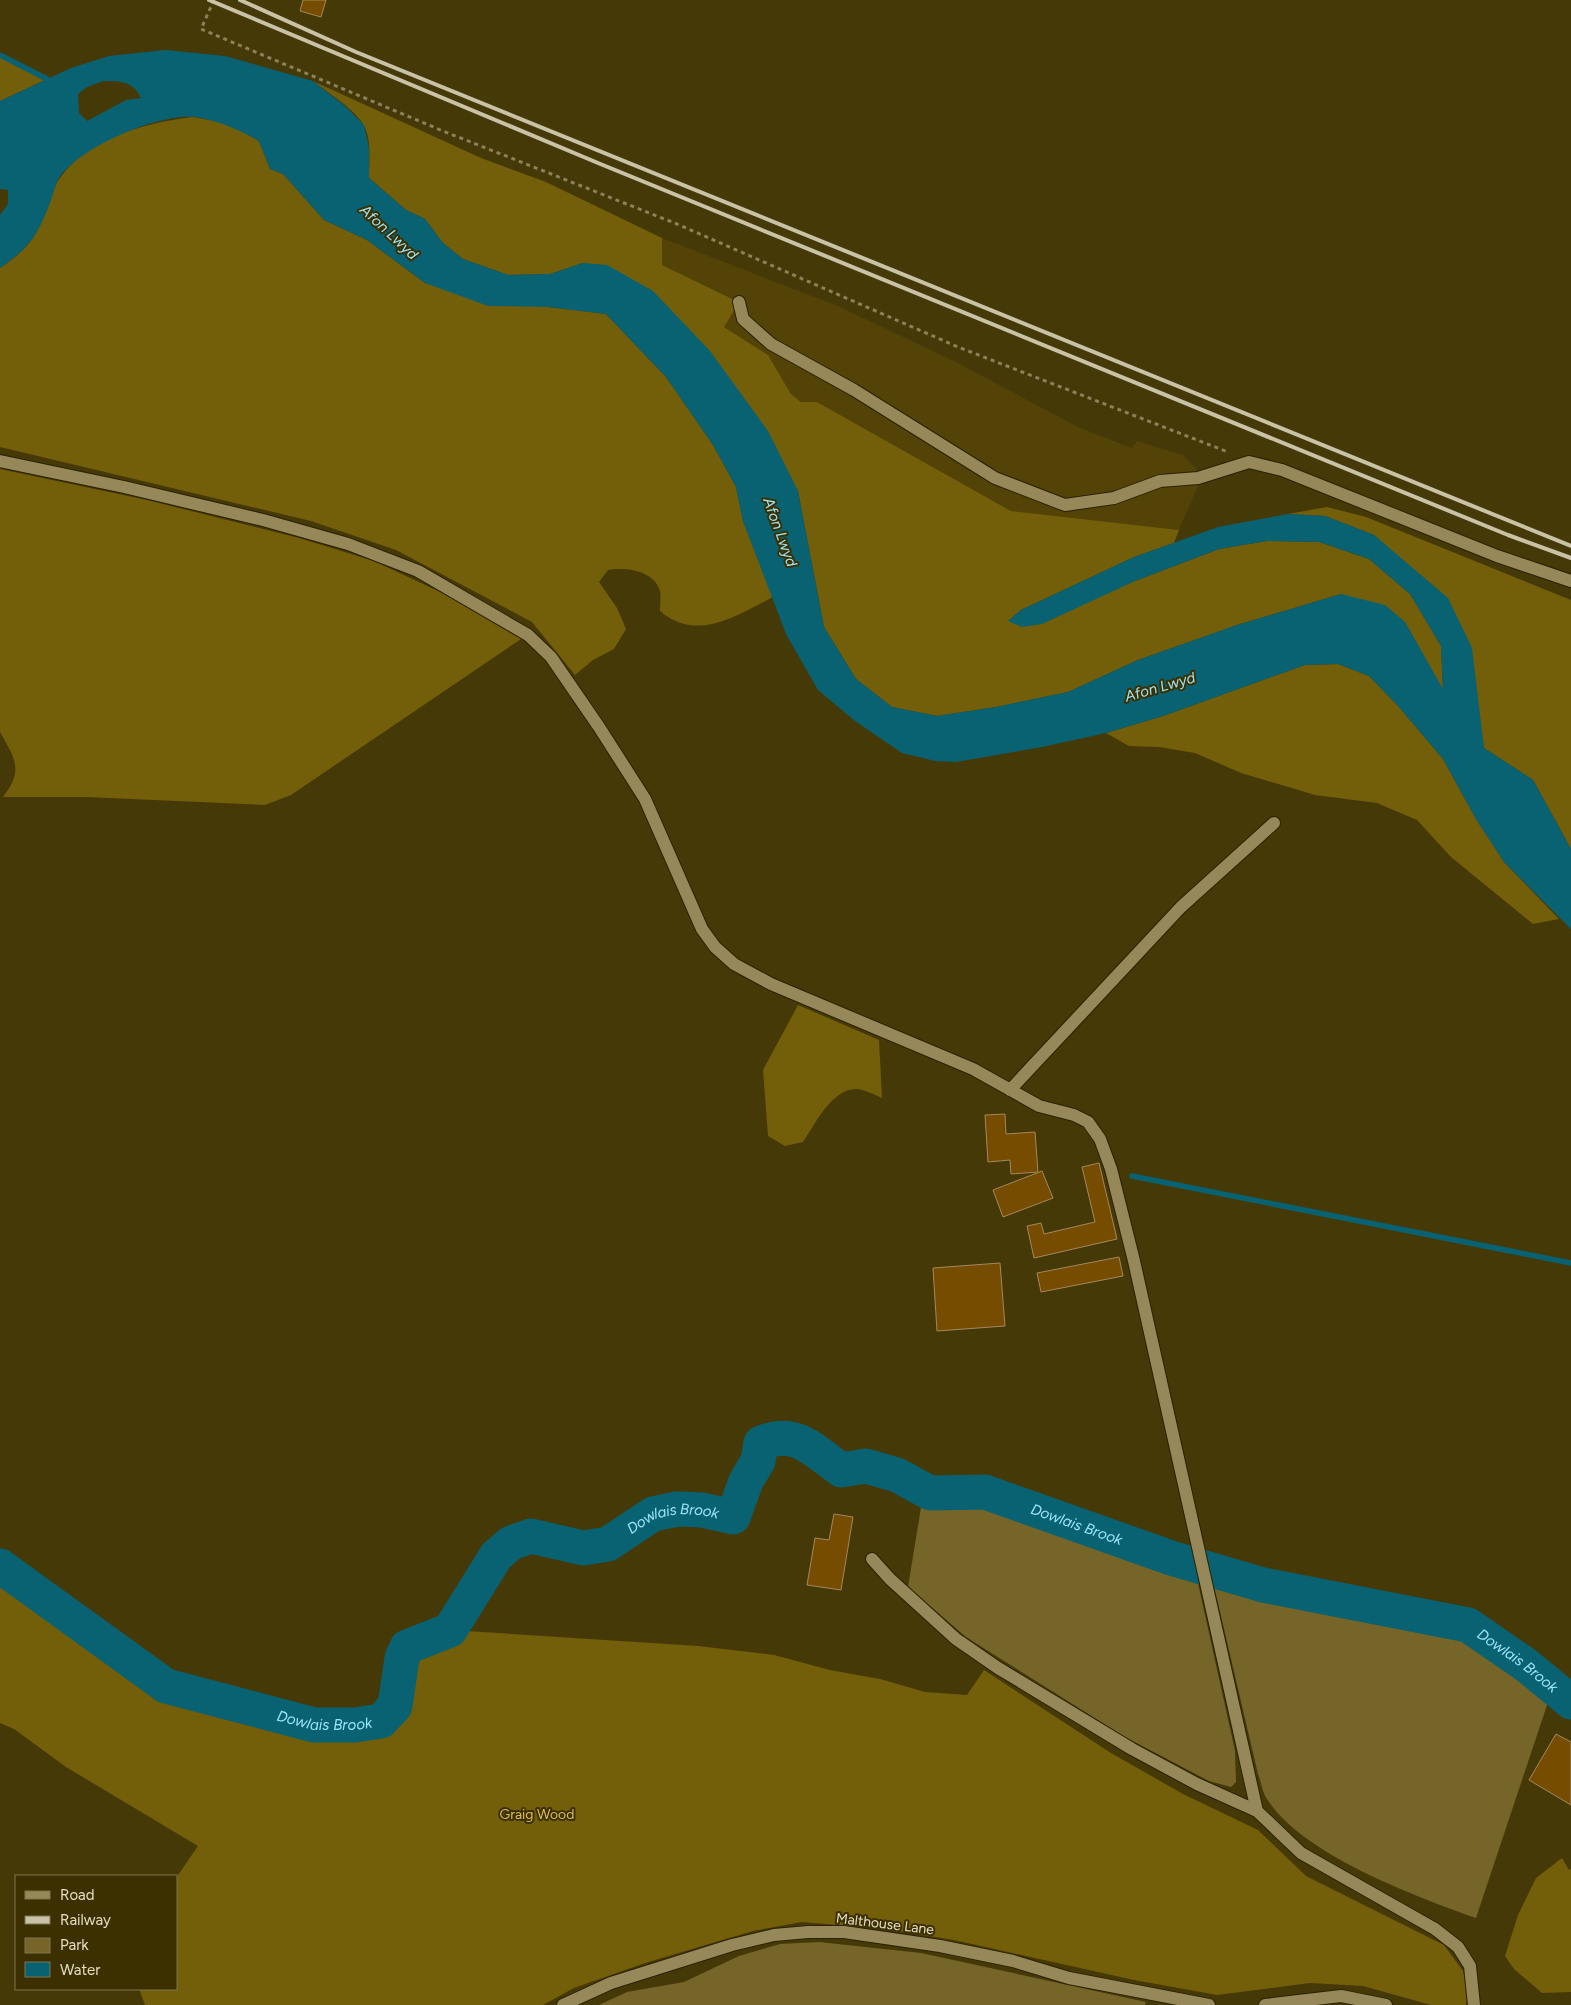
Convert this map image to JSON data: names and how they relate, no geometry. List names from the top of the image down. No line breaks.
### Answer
{"streets":{"street":["Malthouse Lane"]},"water":["Afon Lwyd","Dowlais Brook"],"parks":["Graig Wood"],"legend":["Road","Railway","Park","Water"]}
